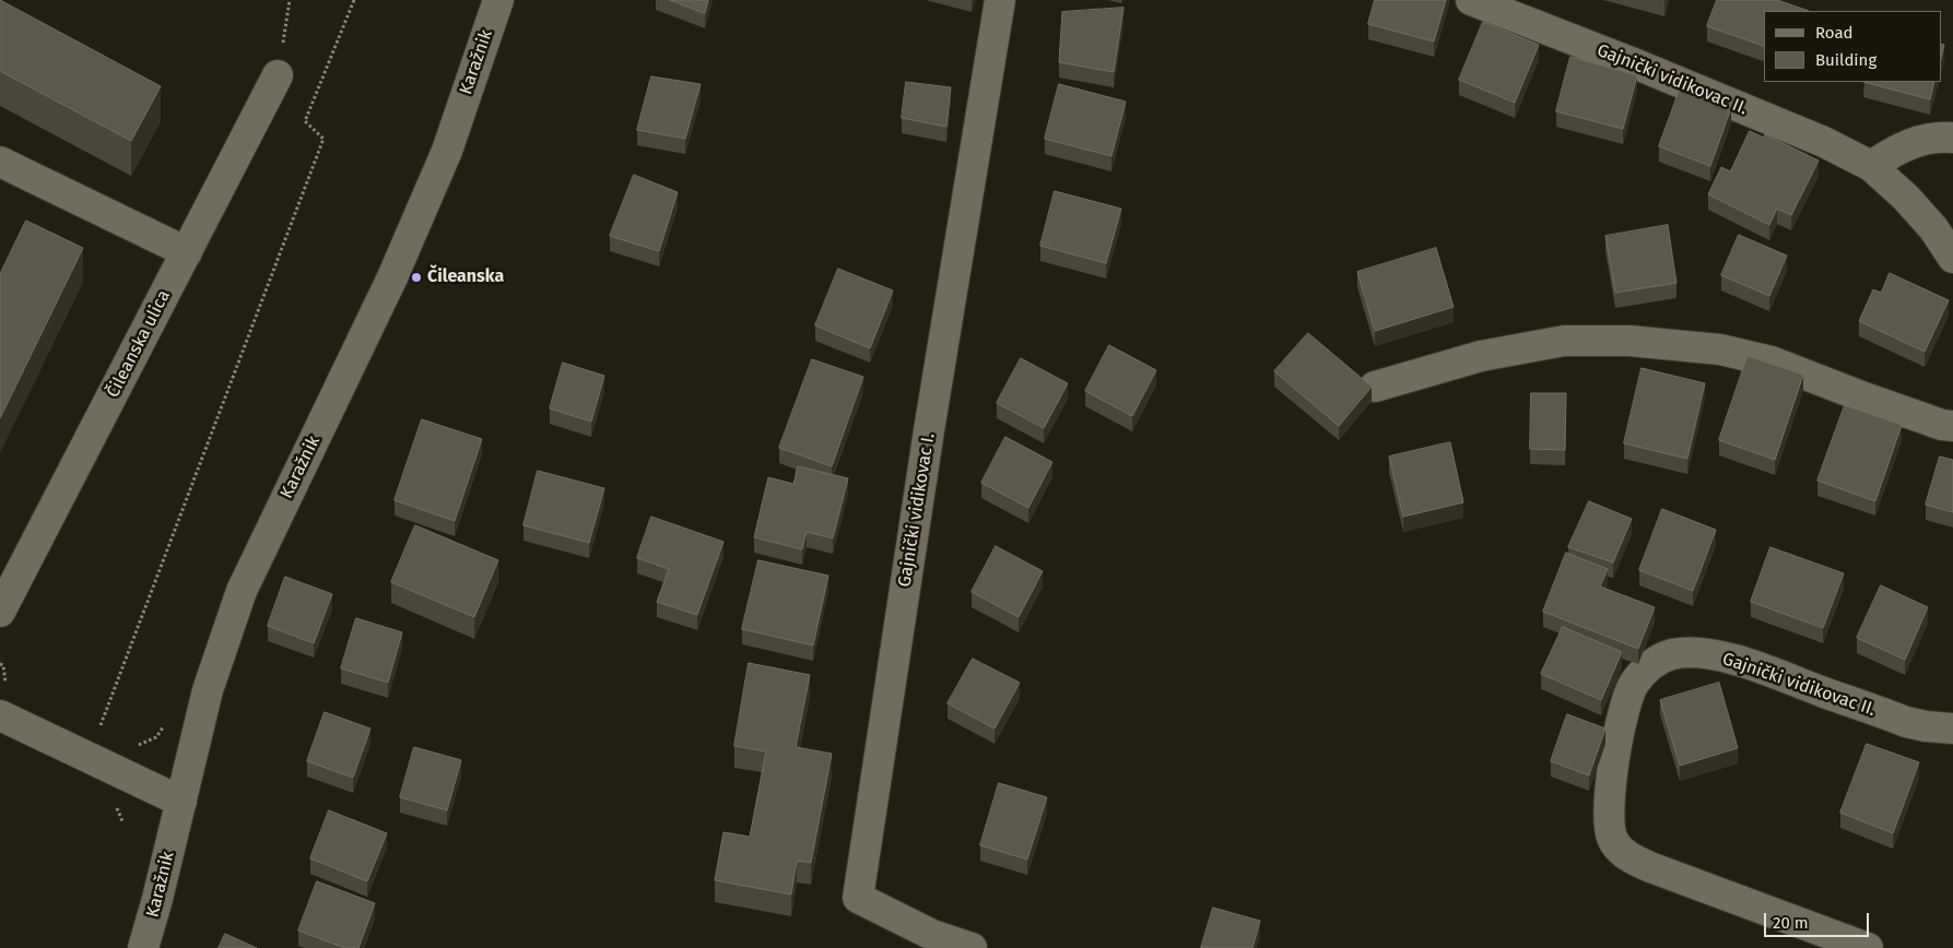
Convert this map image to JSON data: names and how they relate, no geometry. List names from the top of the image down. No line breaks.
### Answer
{"streets":{"street":["Karažnik","Gajnički vidikovac II.","Čileanska ulica","Gajnički vidikovac I."]},"places":["Čileanska"],"legend":["Road","Building"],"scale_bar":"20 m"}
